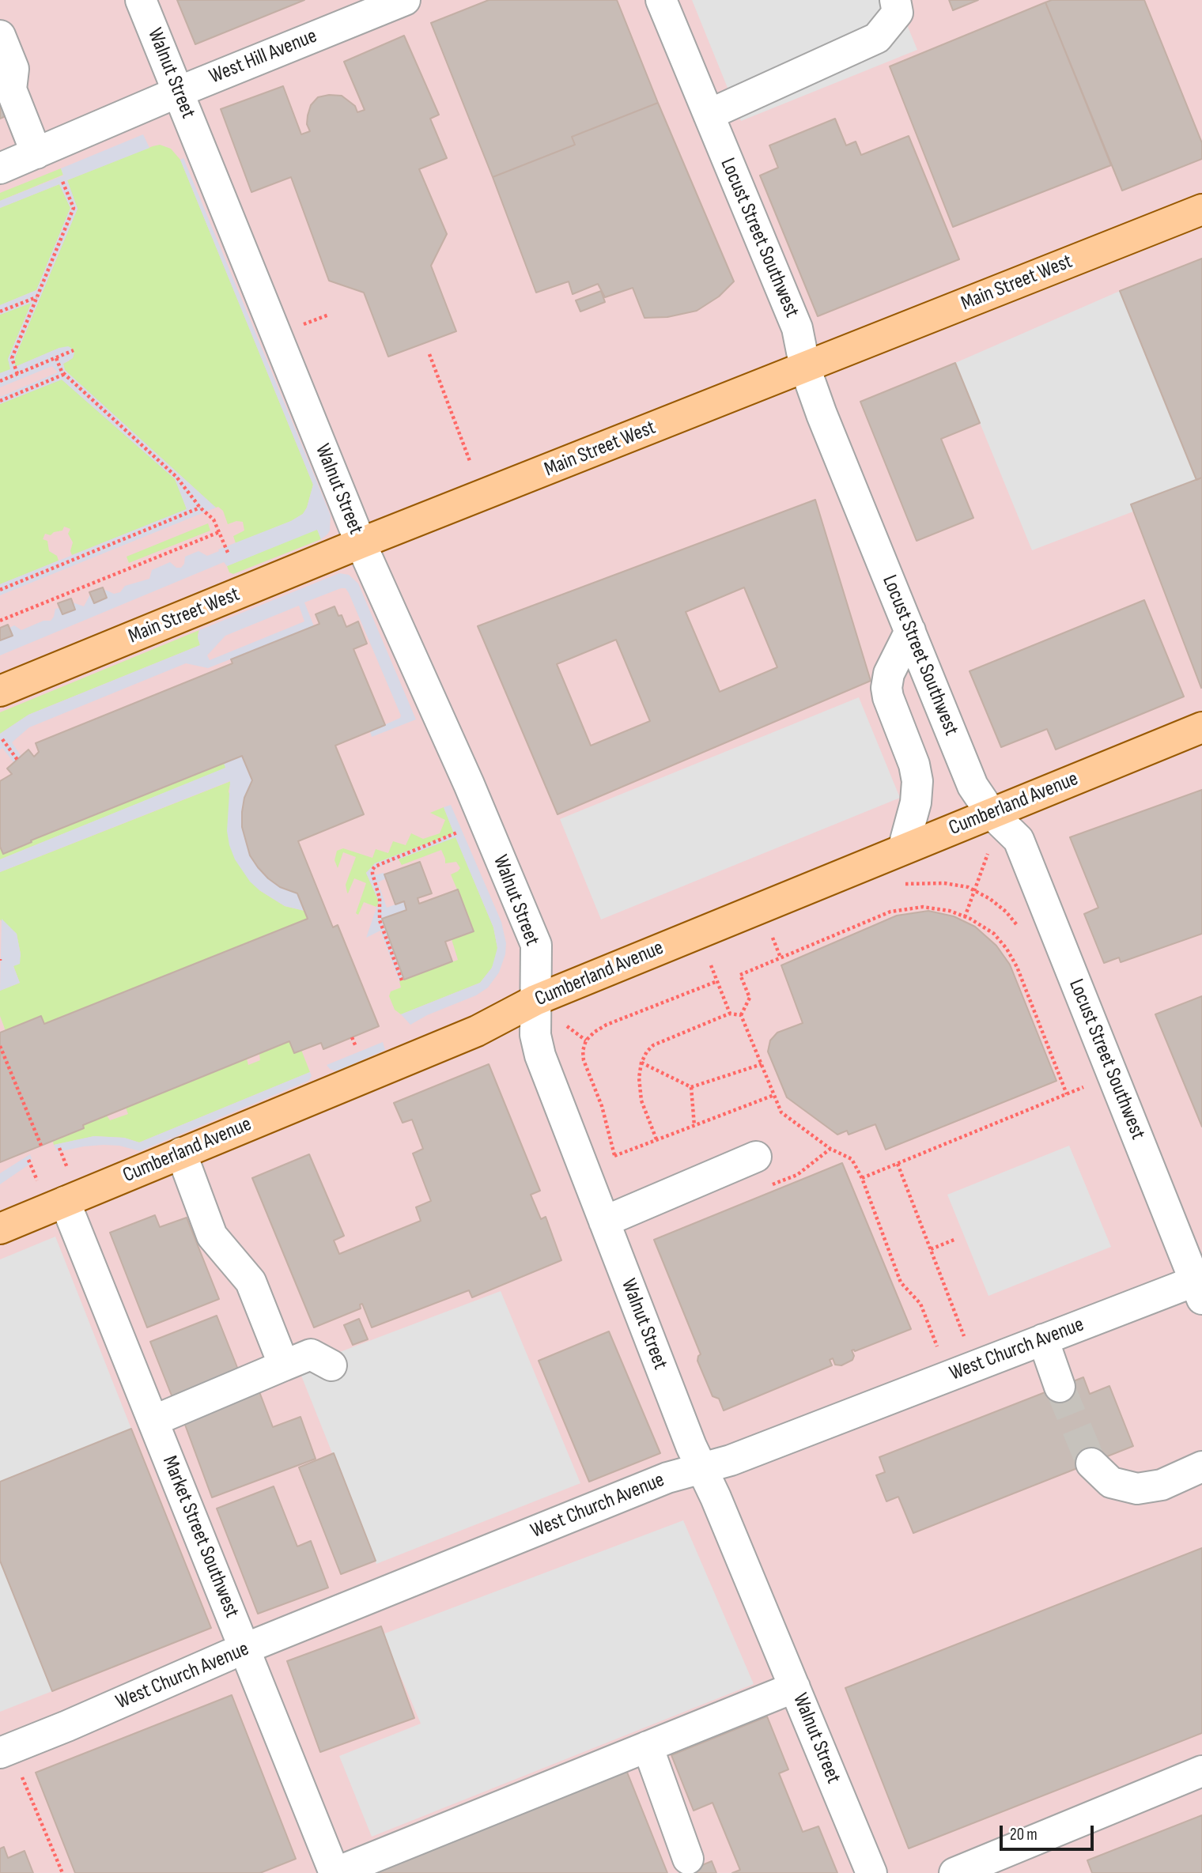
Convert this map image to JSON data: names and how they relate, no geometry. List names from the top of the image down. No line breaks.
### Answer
{"streets":{"main road":["Main Street West","Cumberland Avenue"],"street":["West Hill Avenue","Walnut Street","Locust Street Southwest","West Church Avenue","Market Street Southwest"]},"crossings":[["West Hill Avenue","Walnut Street"],["Walnut Street","Main Street West"],["Walnut Street","Cumberland Avenue"],["Walnut Street","West Church Avenue"],["Locust Street Southwest","Main Street West"],["Locust Street Southwest","Cumberland Avenue"],["Locust Street Southwest","West Church Avenue"],["Cumberland Avenue","Market Street Southwest"],["West Church Avenue","Market Street Southwest"]],"scale_bar":"20 m"}
